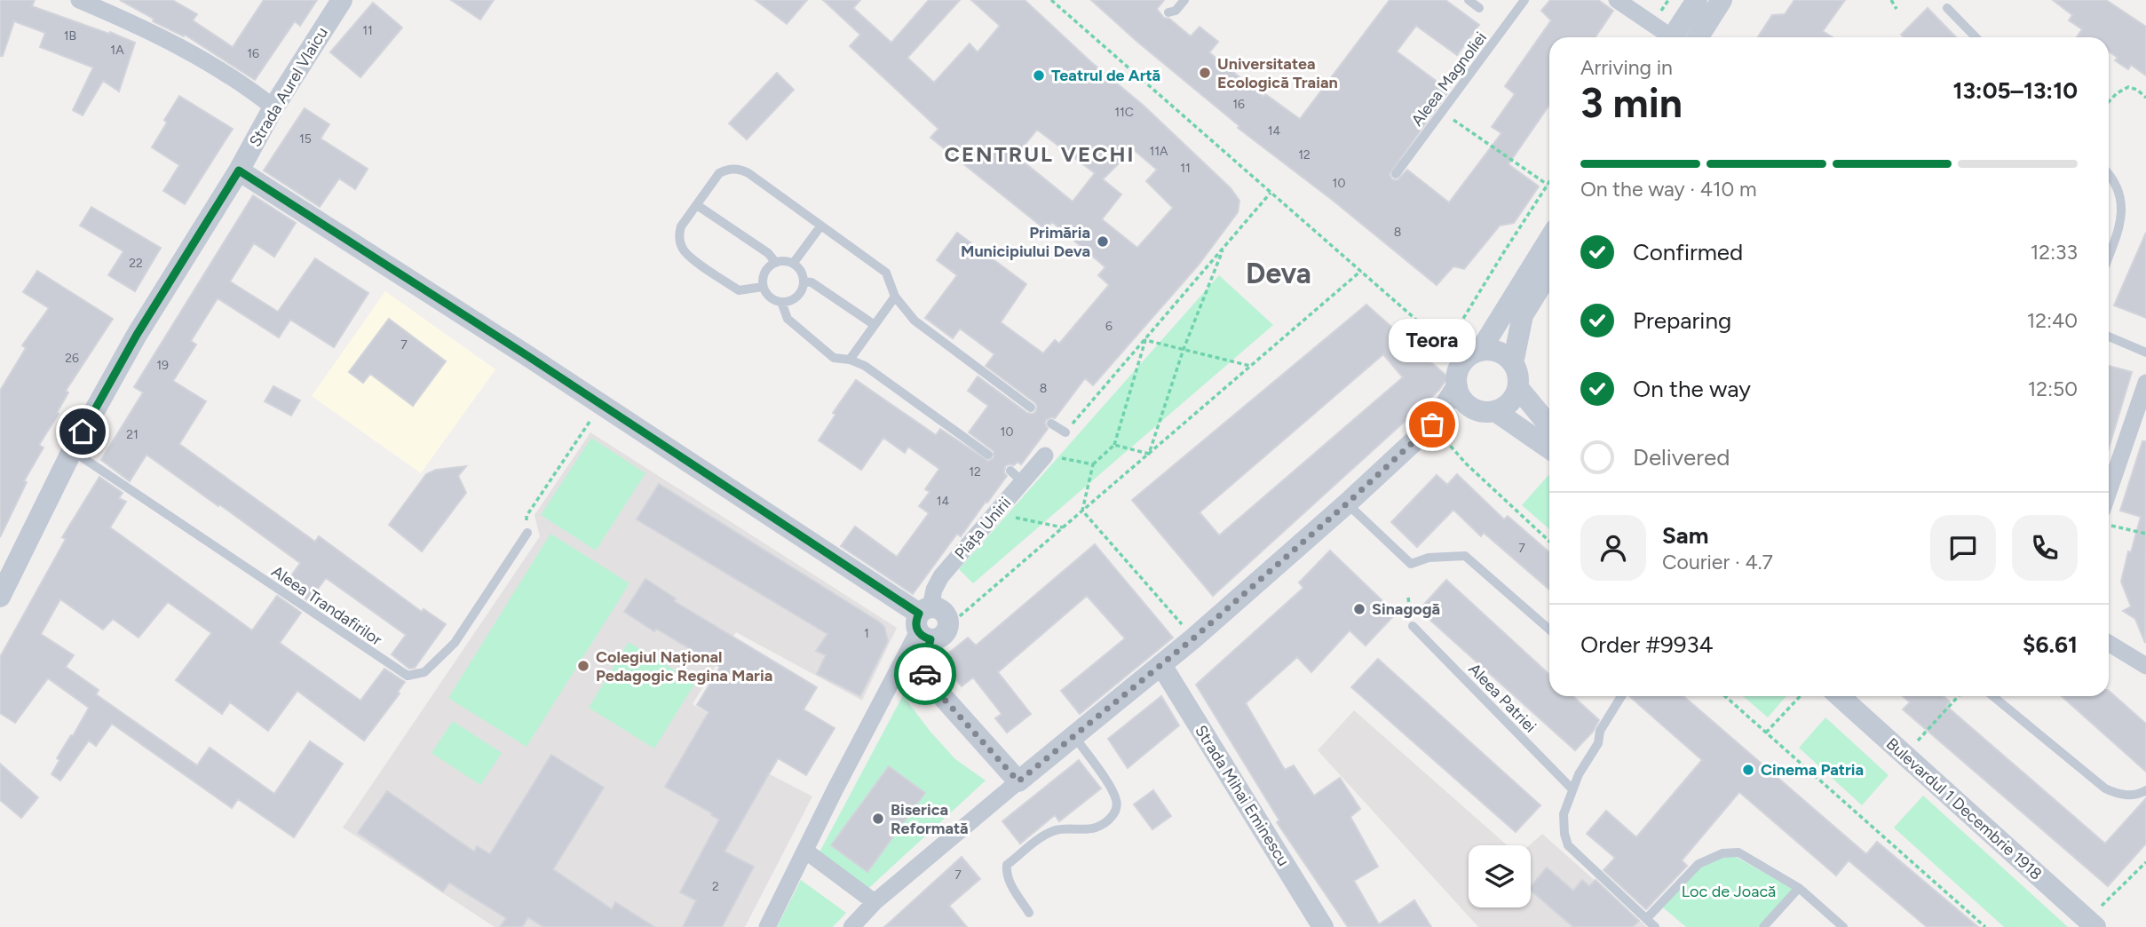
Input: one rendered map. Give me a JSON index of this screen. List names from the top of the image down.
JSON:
{
  "streets": {
    "street": [
      "Strada Aurel Vlaicu",
      "Piața Unirii",
      "Strada Mihai Eminescu",
      "Bulevardul 1 Decembrie 1918"
    ],
    "lane": ["Aleea Magnoliei", "Aleea Trandafirilor", "Aleea Patriei"]
  },
  "crossings": [
    ["Strada Aurel Vlaicu", "Aleea Trandafirilor"]
  ],
  "districts": ["CENTRUL VECHI", "Deva"],
  "parks": ["Loc de Joacă"],
  "places": [
    "Universitatea Ecologică Traian",
    "Teatrul de Artă",
    "Primăria Municipiului Deva",
    "Teora",
    "Sinagogă",
    "Colegiul Național Pedagogic Regina Maria",
    "Cinema Patria",
    "Biserica Reformată"
  ],
  "house_numbers": [
    "11",
    "1B",
    "1A",
    "16",
    "16",
    "11C",
    "14",
    "15",
    "11A",
    "12",
    "11",
    "10",
    "8",
    "22",
    "6",
    "7",
    "26",
    "19",
    "8",
    "10",
    "21",
    "12",
    "14",
    "7",
    "1",
    "7",
    "2"
  ],
  "page": {
    "heading": ["3 min", "Arriving in", "13:05–13:10"],
    "panel": [
      "Sam",
      "Courier · 4.7",
      "Order #9934",
      "$6.61"
    ],
    "bar": "On the way · 410 m",
    "list": [
      ["Confirmed", "12:33"],
      ["Preparing", "12:40"],
      ["On the way", "12:50"],
      "Delivered"
    ],
    "bubble": "Teora"
  }
}
